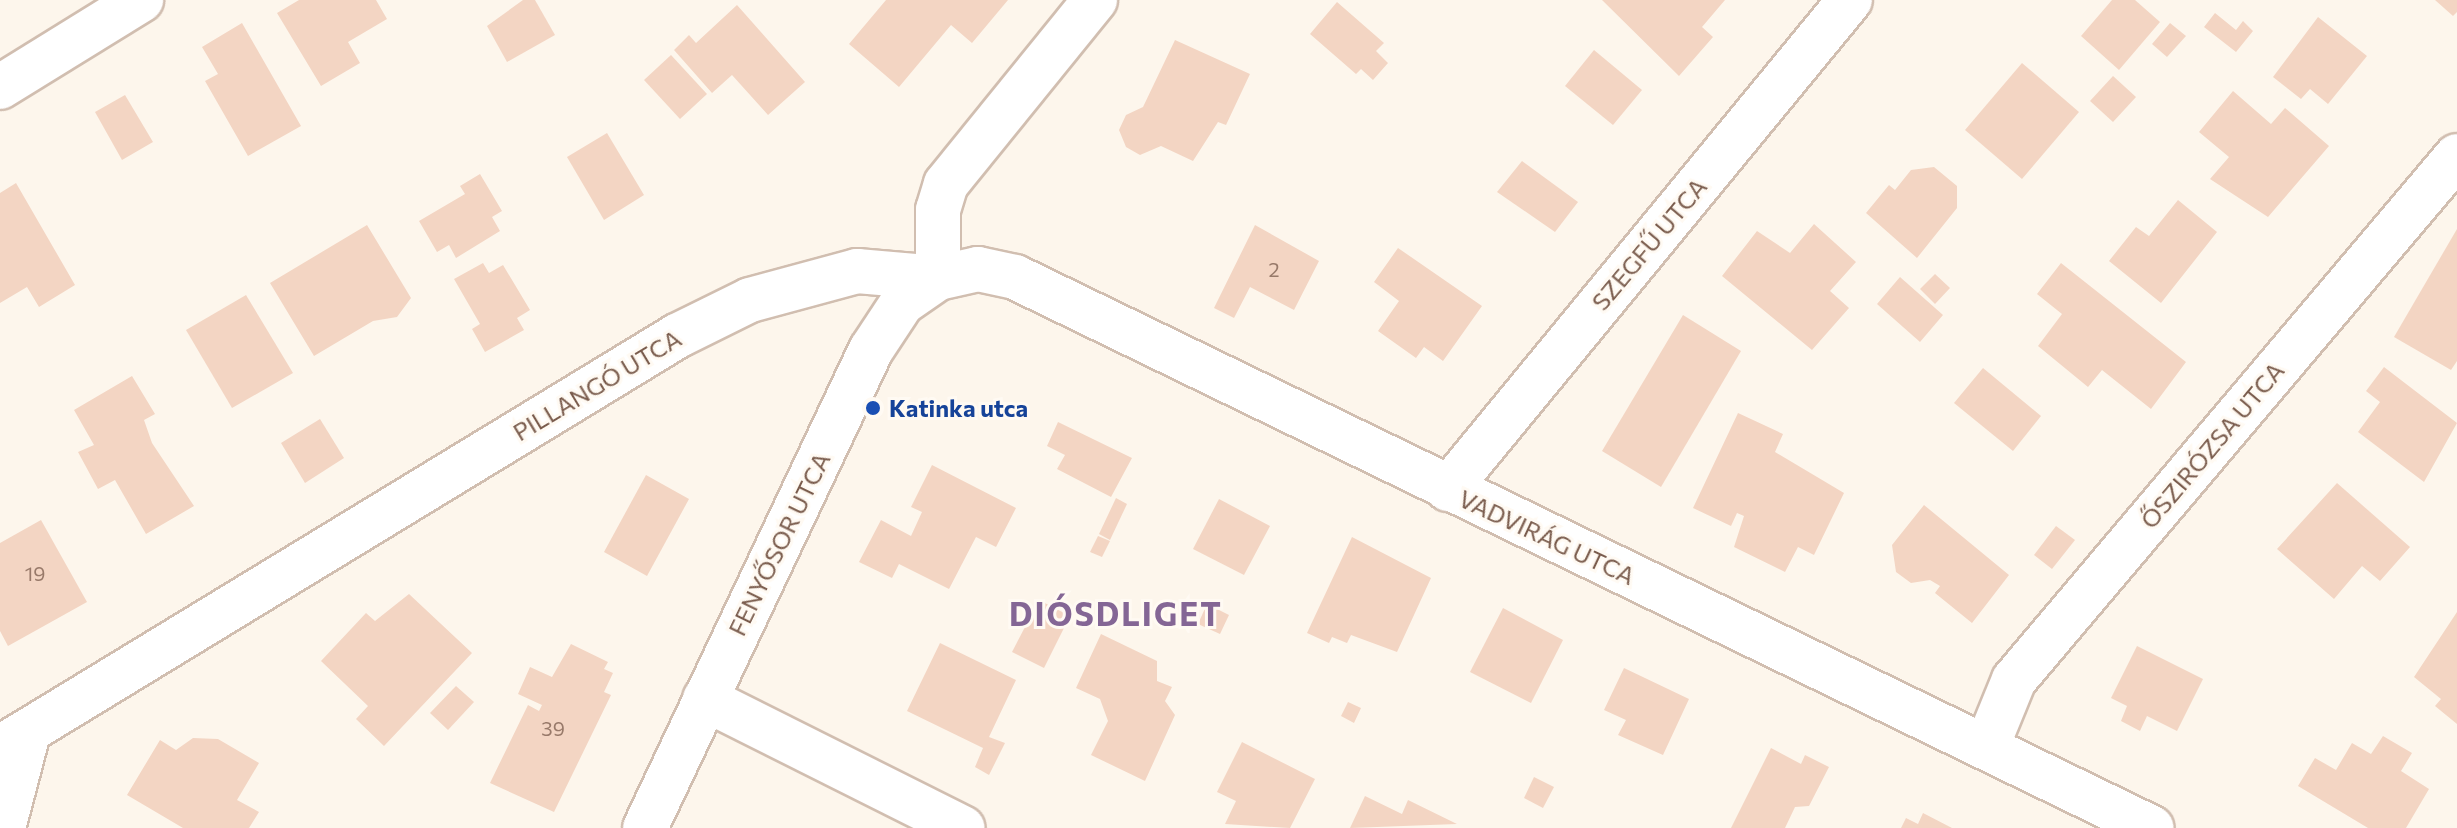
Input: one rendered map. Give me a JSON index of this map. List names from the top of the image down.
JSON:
{
  "streets": {
    "street": [
      "SZEGFŰ UTCA",
      "PILLANGÓ UTCA",
      "ŐSZIRÓZSA UTCA",
      "VADVIRÁG UTCA",
      "FENYŐSOR UTCA"
    ]
  },
  "crossings": [
    ["SZEGFŰ UTCA", "VADVIRÁG UTCA"],
    ["PILLANGÓ UTCA", "VADVIRÁG UTCA"],
    ["PILLANGÓ UTCA", "FENYŐSOR UTCA"],
    ["ŐSZIRÓZSA UTCA", "VADVIRÁG UTCA"],
    ["VADVIRÁG UTCA", "FENYŐSOR UTCA"]
  ],
  "districts": ["DIÓSDLIGET"],
  "places": ["Katinka utca"],
  "house_numbers": ["2", "19", "39"]
}
